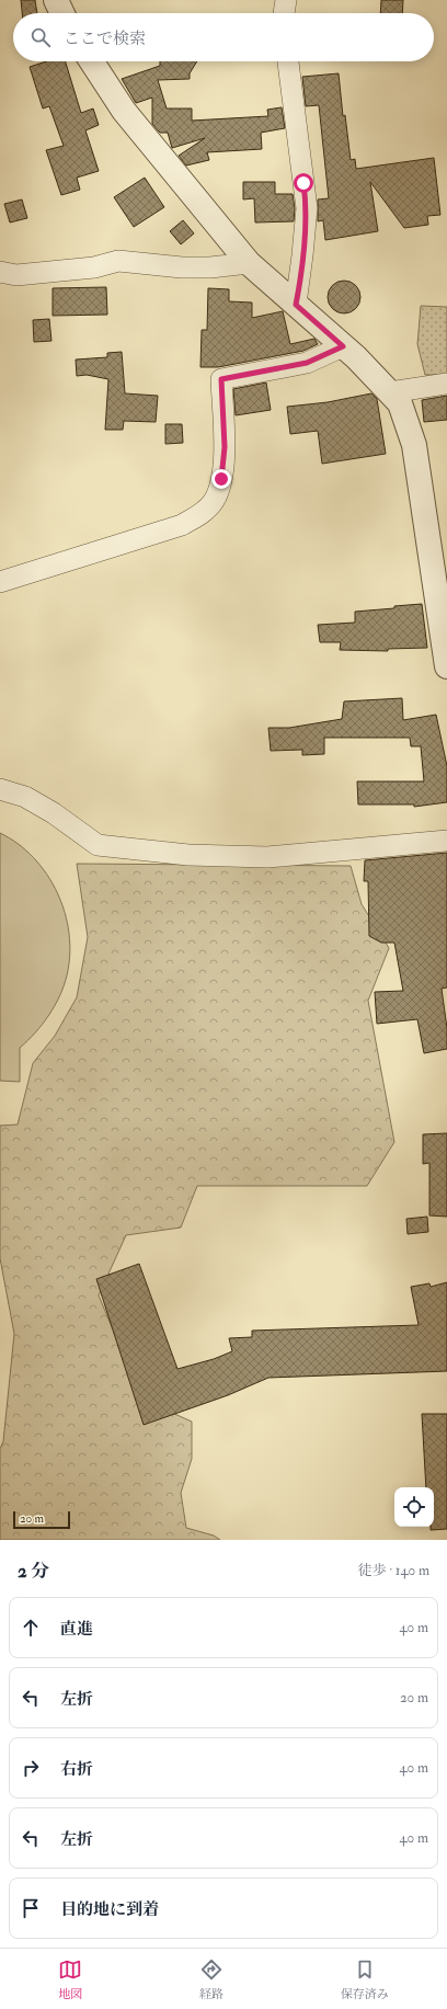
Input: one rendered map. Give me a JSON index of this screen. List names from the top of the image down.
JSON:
{
  "scale_bar": "20 m",
  "page": {
    "search": "ここで検索",
    "scale": "20 m",
    "heading": ["2 分", "徒歩 · 140 m"],
    "list": [
      ["直進", "40 m"],
      ["左折", "20 m"],
      ["右折", "40 m"],
      ["左折", "40 m"],
      "目的地に到着"
    ],
    "nav": ["地図", "経路", "保存済み"]
  }
}
